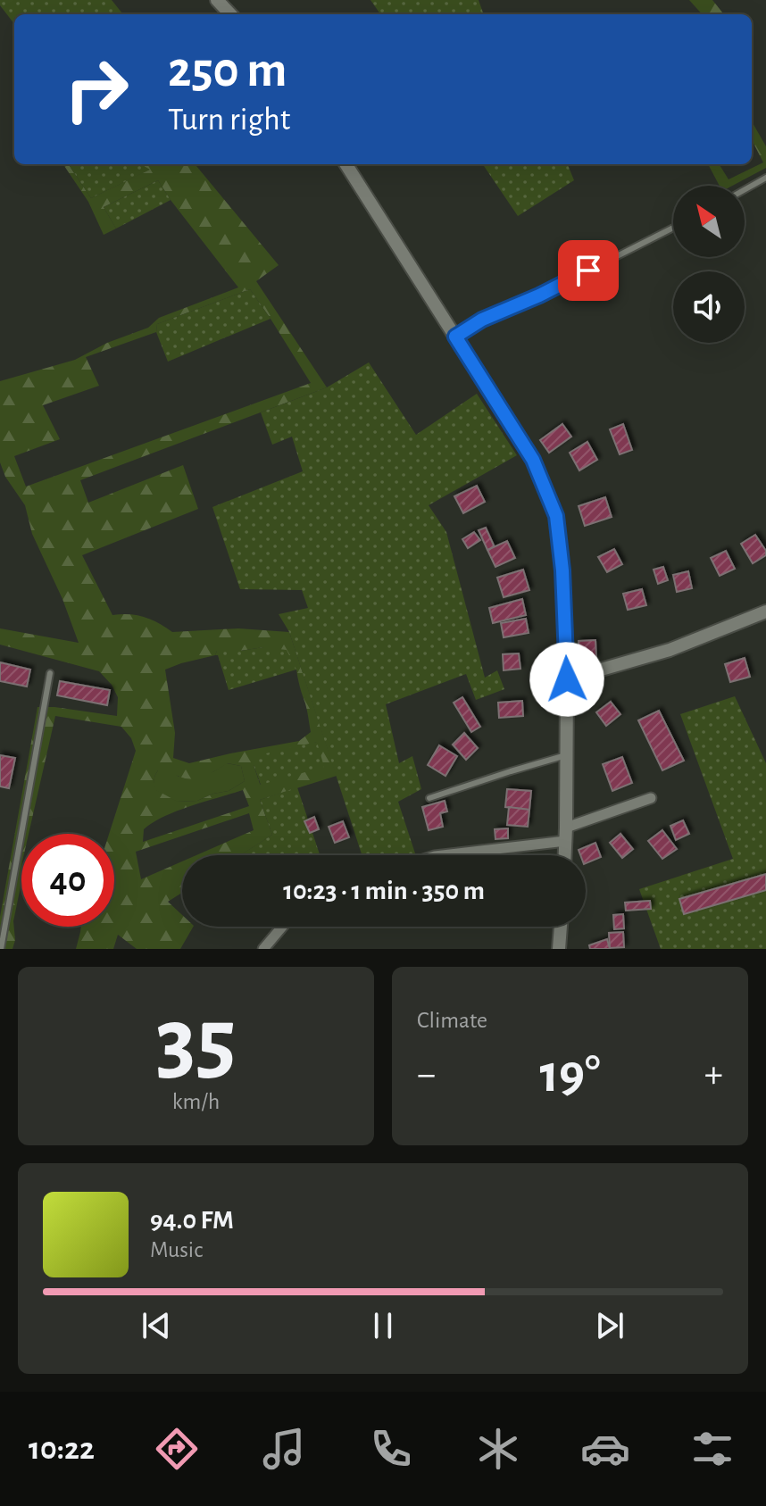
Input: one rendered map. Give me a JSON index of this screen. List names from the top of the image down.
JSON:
{
  "north": "top left",
  "page": {
    "turn": ["250 m", "Turn right"],
    "limit": "40",
    "trip": "10:23 · 1 min · 350 m",
    "tile": [
      ["35", "km/h"],
      "Climate"
    ],
    "heat": ["−", "19°", "+"],
    "song": ["94.0 FM", "Music"],
    "tabs": "10:22"
  }
}
